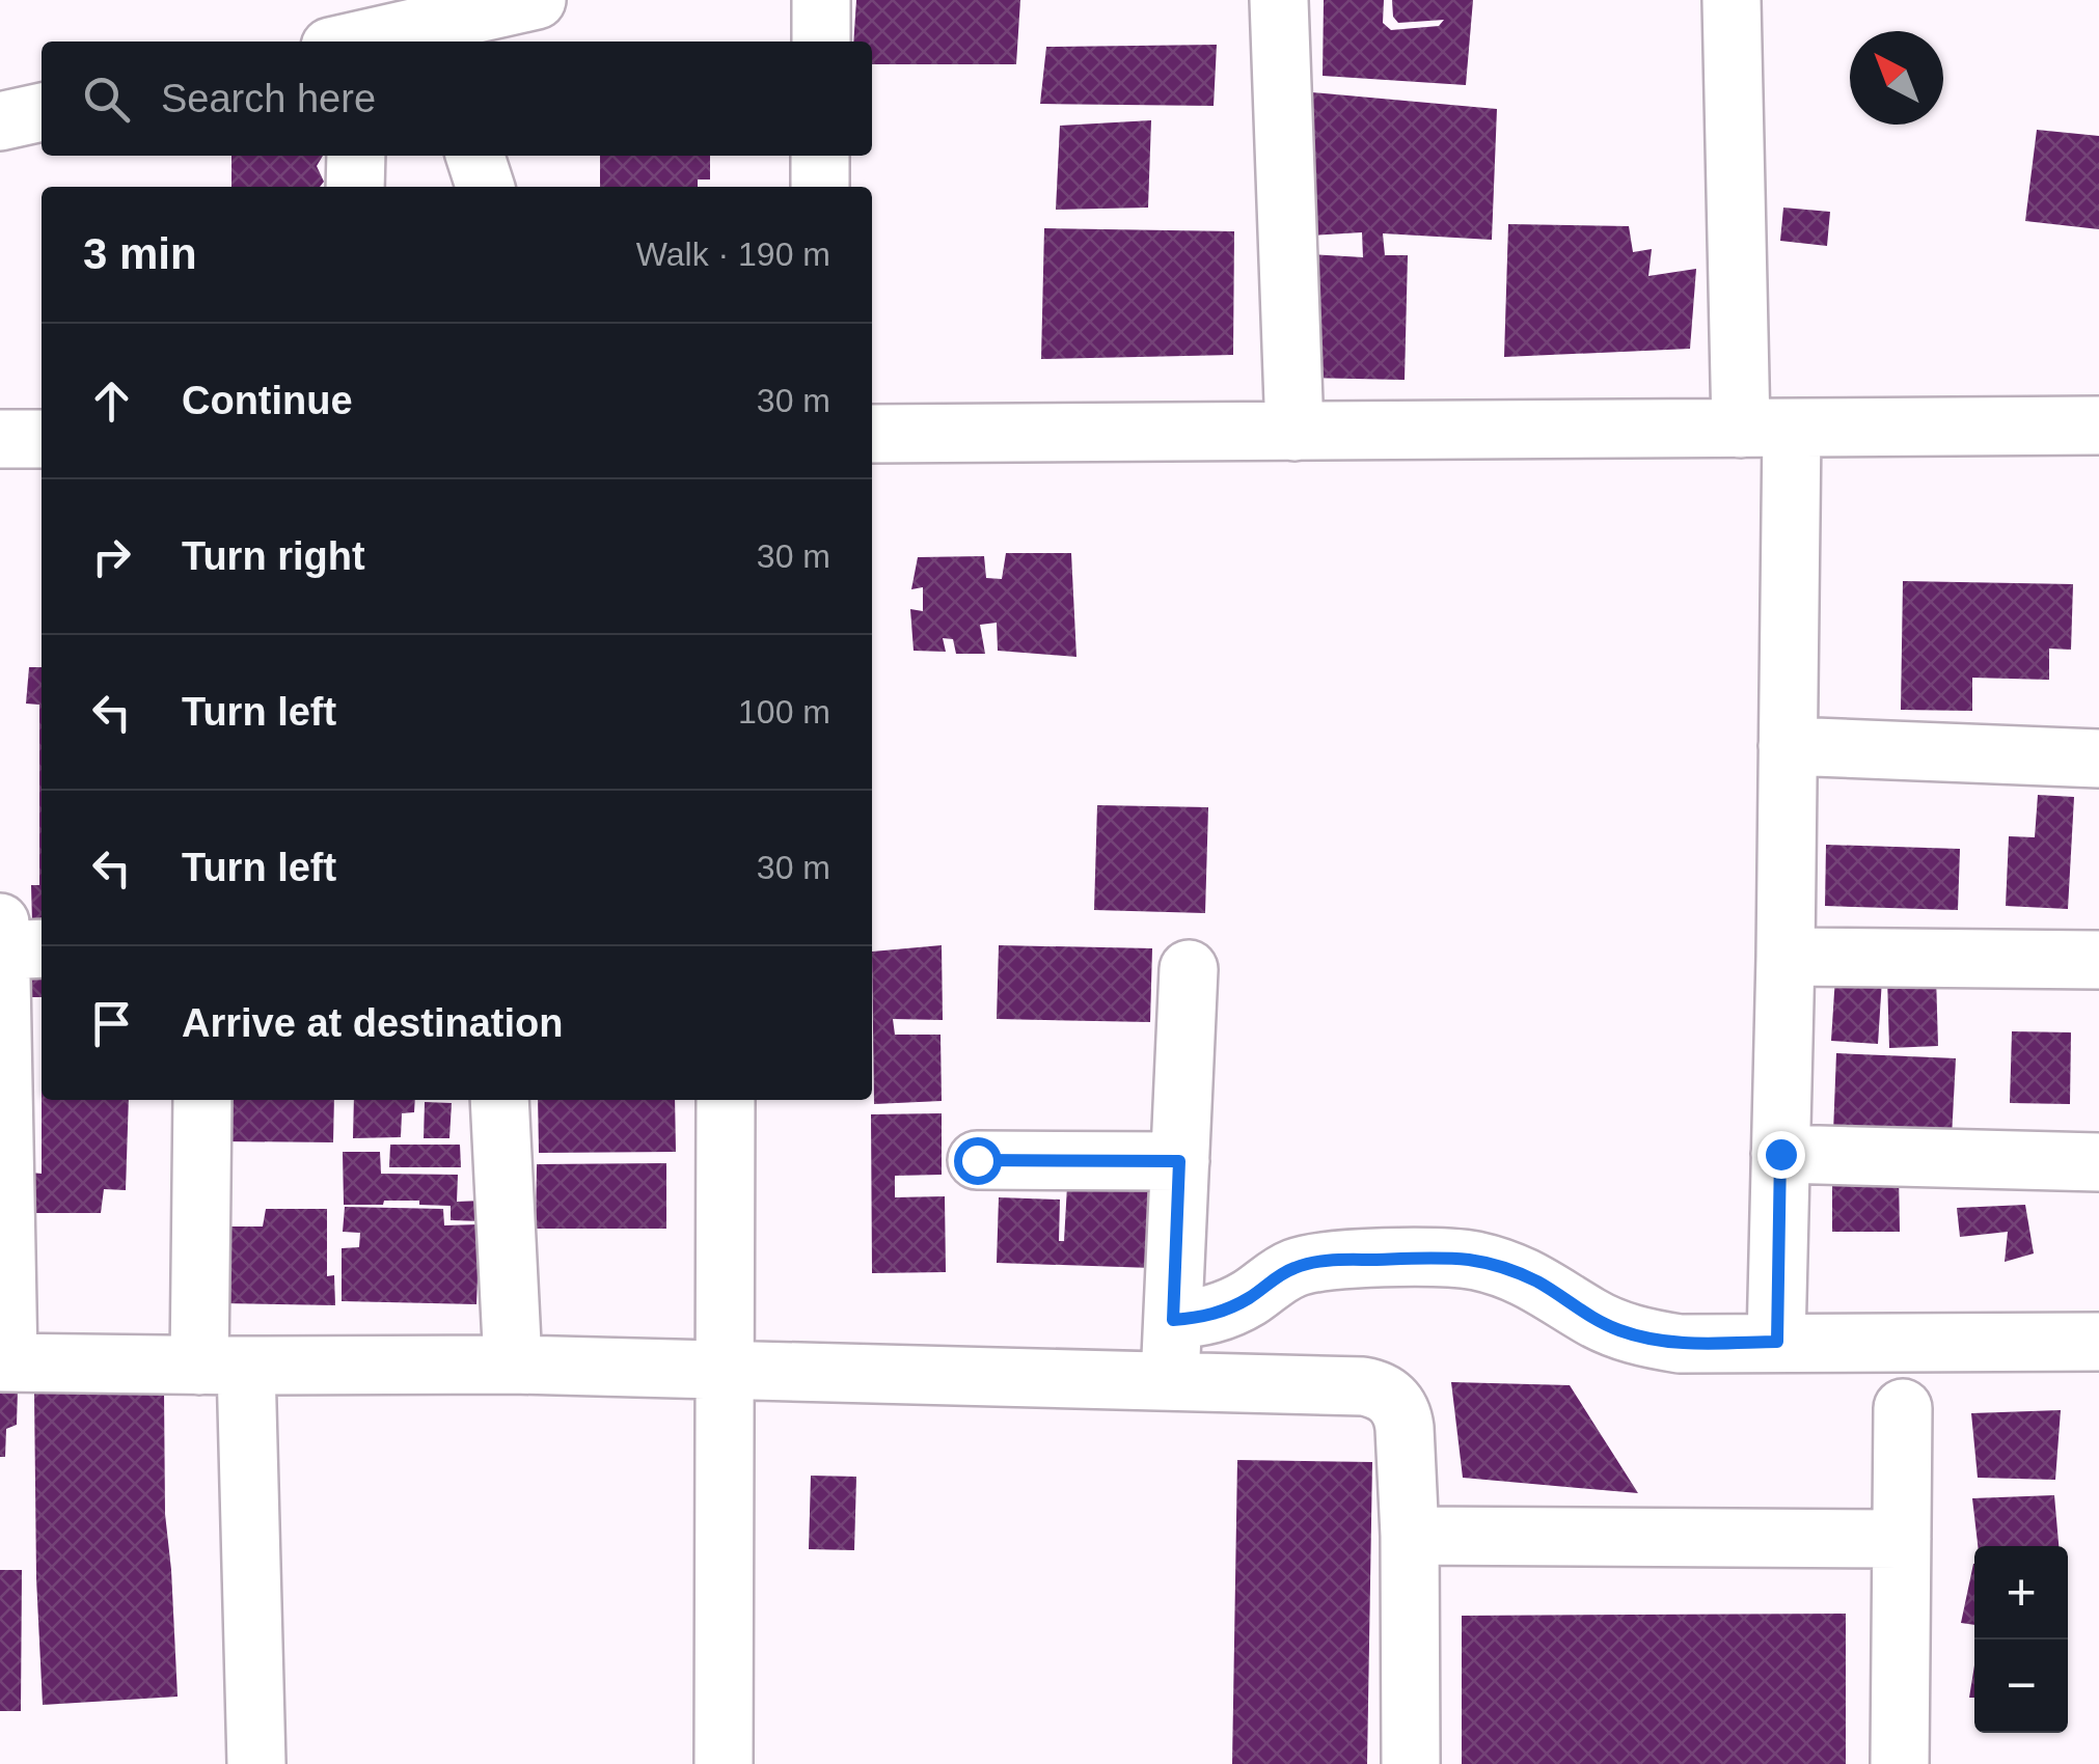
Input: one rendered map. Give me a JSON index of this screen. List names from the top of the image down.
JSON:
{
  "north": "top left",
  "page": {
    "search": "Search here",
    "heading": ["3 min", "Walk · 190 m"],
    "list": [
      ["Continue", "30 m"],
      ["Turn right", "30 m"],
      ["Turn left", "100 m"],
      ["Turn left", "30 m"],
      "Arrive at destination"
    ],
    "map_buttons": ["+", "−"]
  }
}
